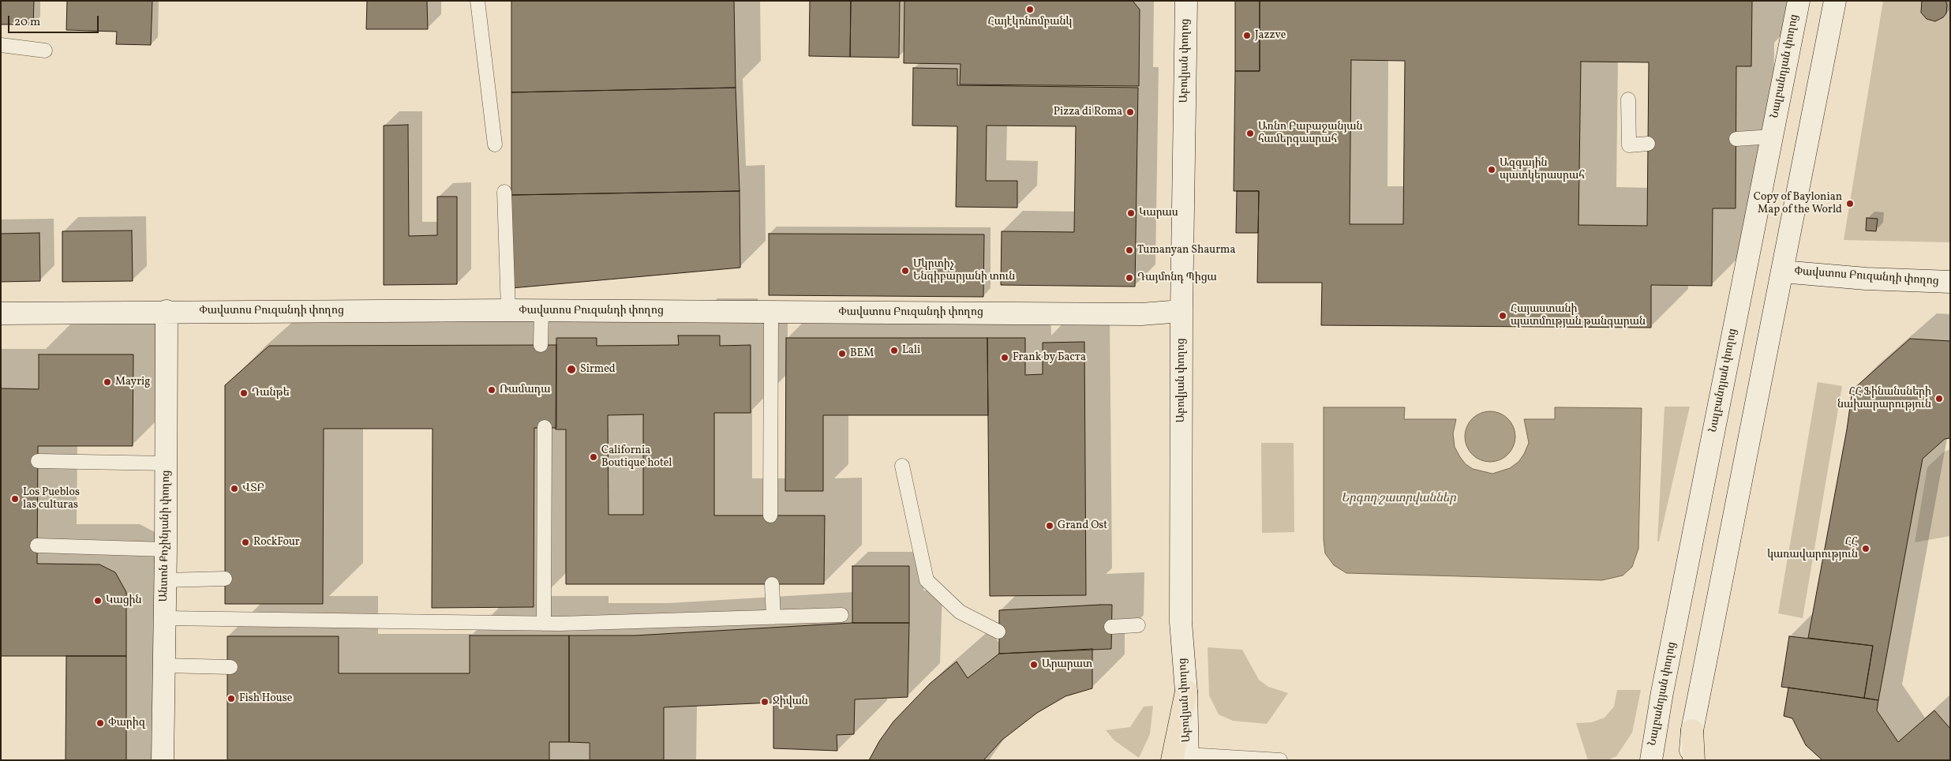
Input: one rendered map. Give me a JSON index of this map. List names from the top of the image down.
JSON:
{
  "streets": {
    "main road": [
      "Աբովյան փողոց",
      "Նալբանդյան փողոց",
      "Փավստոս Բուզանդի փողոց",
      "Անտոն Քոչինյանի փողոց"
    ]
  },
  "crossings": [
    ["Աբովյան փողոց", "Փավստոս Բուզանդի փողոց"],
    ["Փավստոս Բուզանդի փողոց", "Անտոն Քոչինյանի փողոց"]
  ],
  "water": ["Երգող շատրվաններ"],
  "places": [
    "Հայէկոնոմբանկ",
    "Jazzve",
    "Pizza di Roma",
    "Առնո Բաբաջանյան համերգասրահ",
    "Ազգային պատկերասրահ",
    "Copy of Baylonian Map of the World",
    "Կարաս",
    "Tumanyan Shaurma",
    "Մկրտիչ Ենգիբարյանի տուն",
    "Դայմոնդ Պիցա",
    "Հայաստանի պատմության թանգարան",
    "Lali",
    "BEM",
    "Frank by Баста",
    "Sirmed",
    "Mayrig",
    "Ռամադա",
    "Դանթե",
    "ՀՀ Ֆինանսների նախարարություն",
    "California Boutique hotel",
    "ՎՏԲ",
    "Los Pueblos las culturas",
    "Grand Ost",
    "RockFour",
    "ՀՀ կառավարություն",
    "Կացին",
    "Արարատ",
    "Fish House",
    "Ջիվան",
    "Փարիզ"
  ],
  "scale_bar": "20 m"
}
